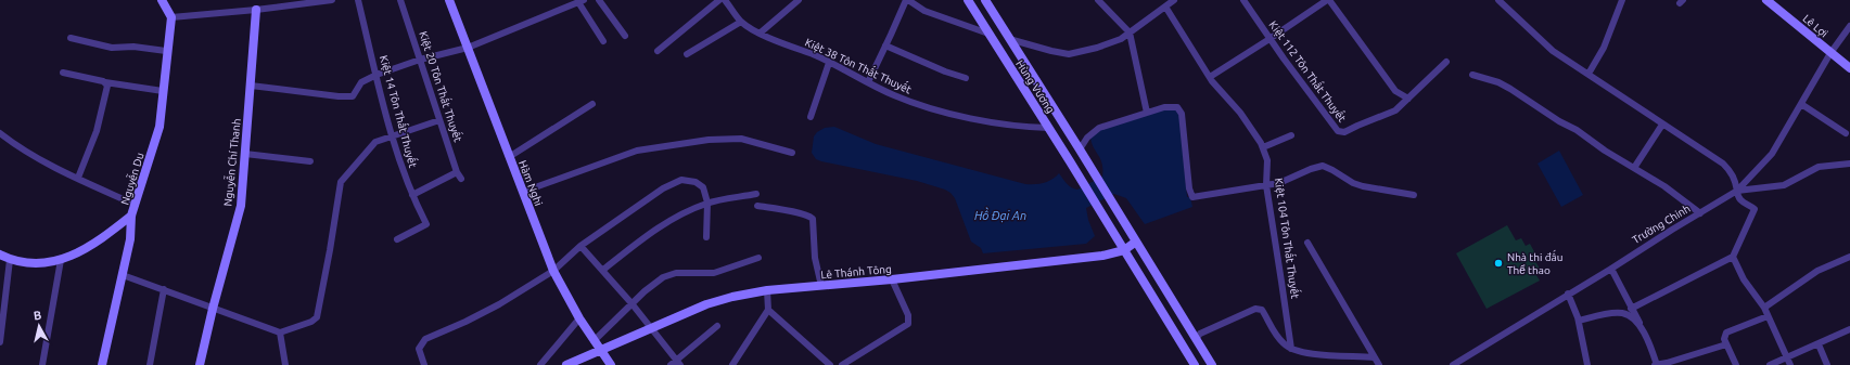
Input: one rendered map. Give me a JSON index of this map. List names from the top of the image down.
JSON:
{
  "streets": {
    "street": [
      "Lê Lợi",
      "Kiệt 38 Tôn Thất Thuyết",
      "Kiệt 112 Tôn Thất Thuyết",
      "Kiệt 20 Tôn Thất Thuyết",
      "Hùng Vương",
      "Kiệt 14 Tôn Thất Thuyết",
      "Nguyễn Chí Thanh",
      "Nguyễn Du",
      "Hàm Nghi",
      "Trường Chinh",
      "Kiệt 104 Tôn Thất Thuyết",
      "Lê Thánh Tông"
    ]
  },
  "crossings": [
    ["Lê Lợi", "Trường Chinh"],
    ["Kiệt 38 Tôn Thất Thuyết", "Hùng Vương"],
    ["Hùng Vương", "Lê Thánh Tông"],
    ["Hàm Nghi", "Lê Thánh Tông"]
  ],
  "water": ["Hồ Đại An"],
  "places": ["Nhà thi đấu Thể thao"],
  "north": "top"
}
